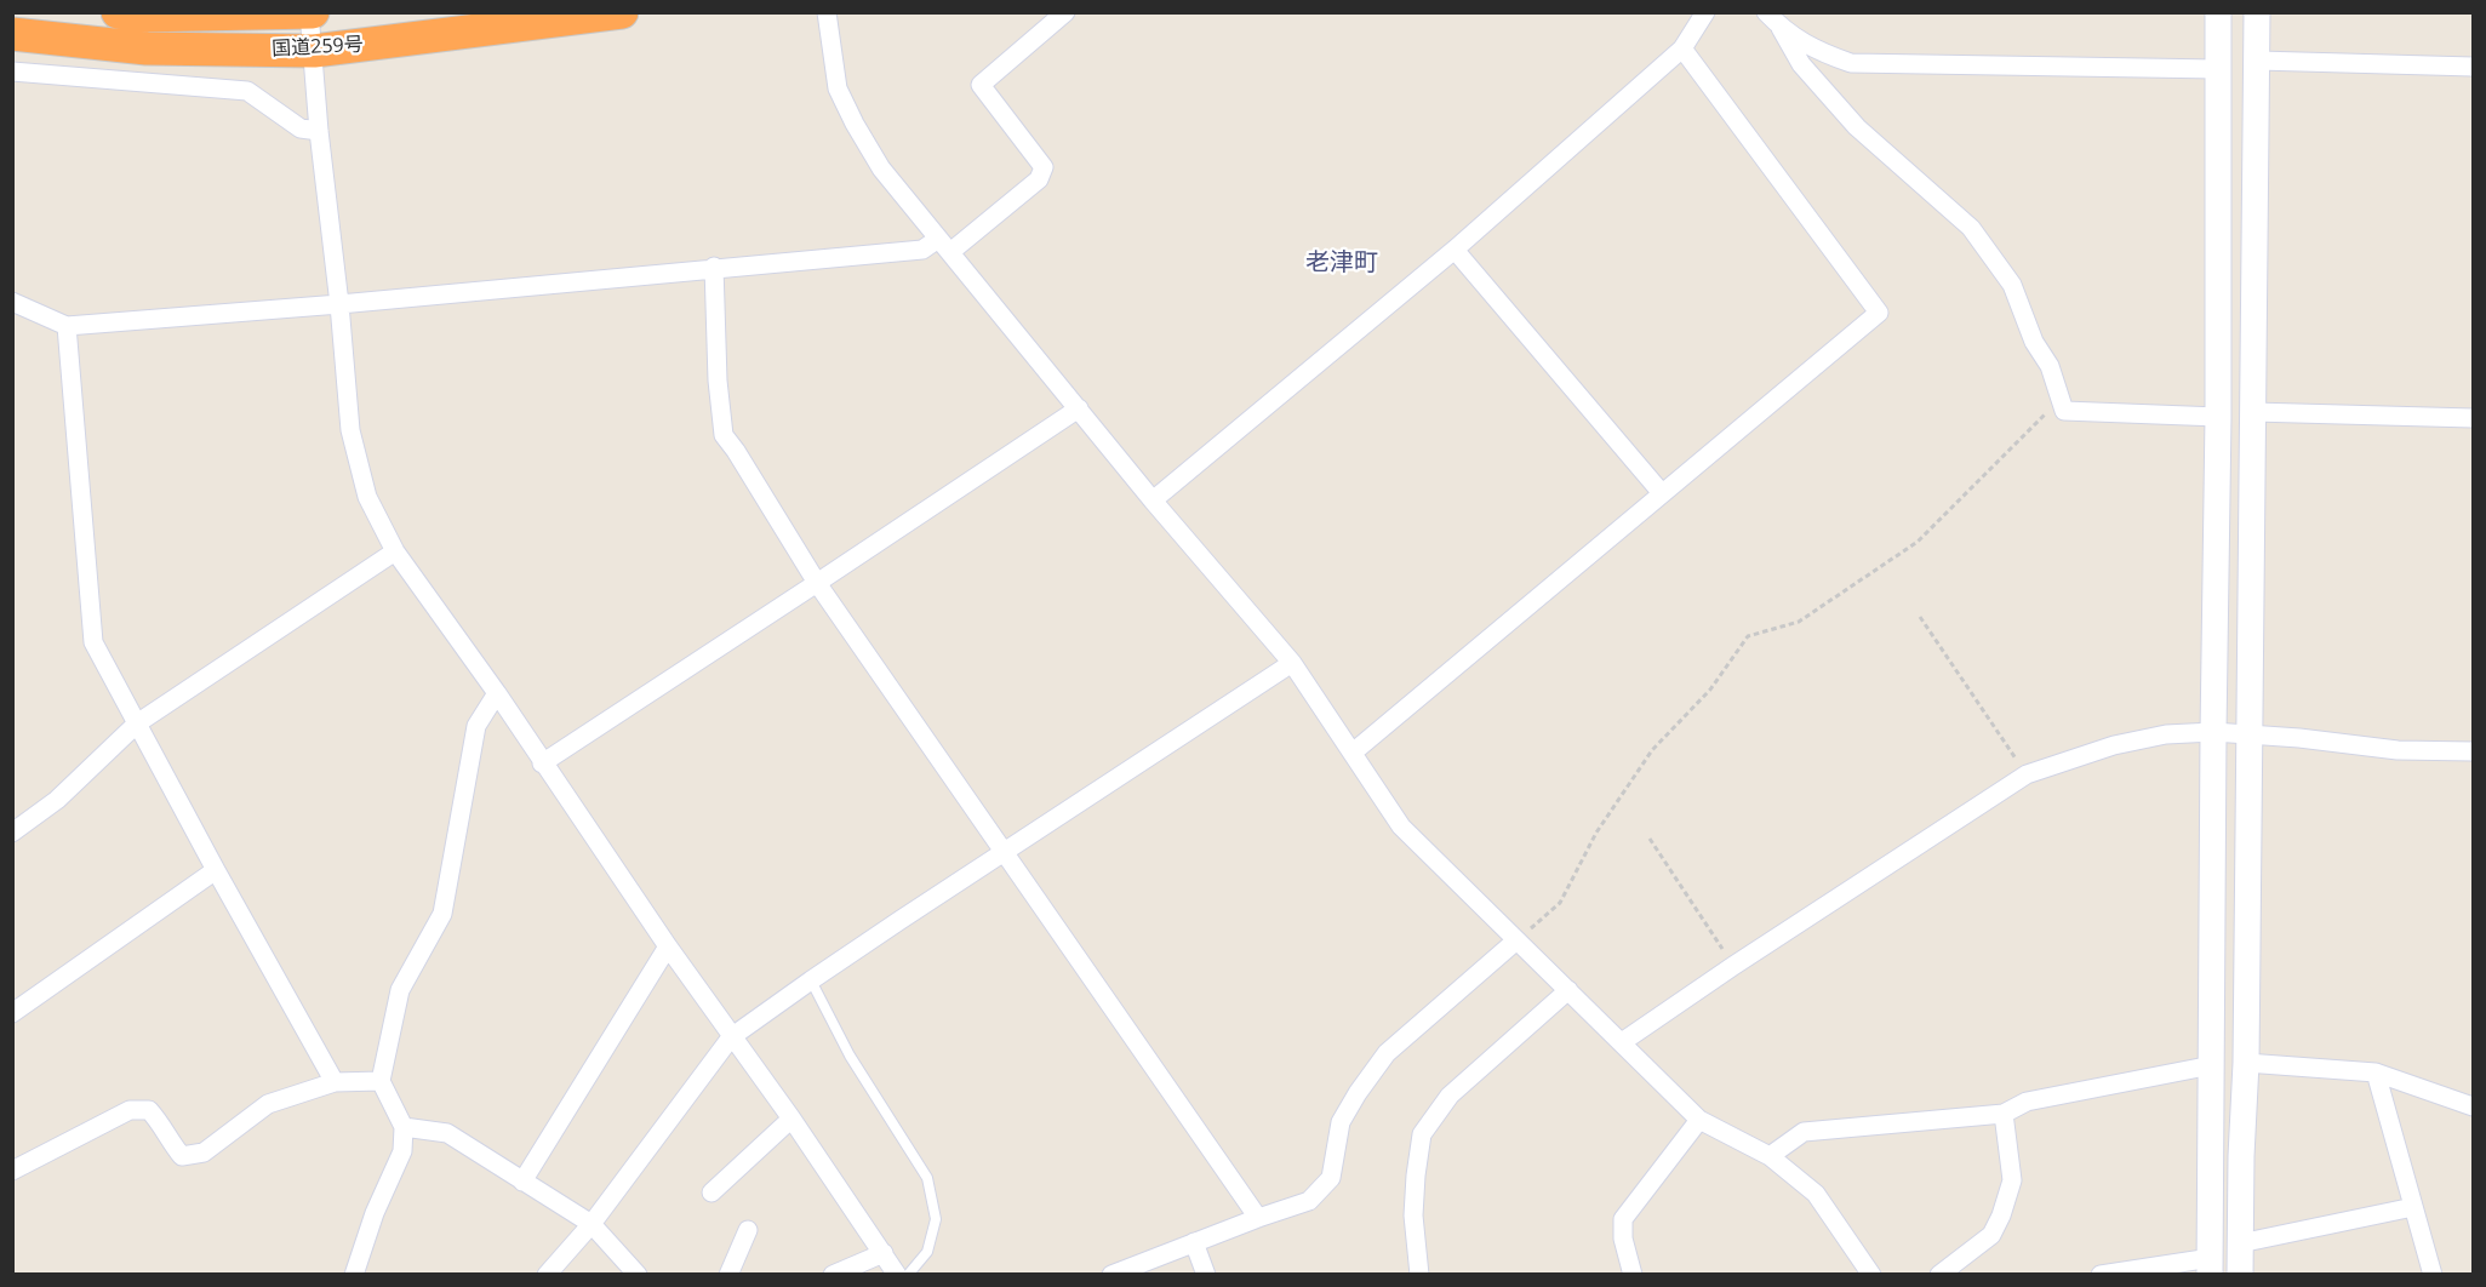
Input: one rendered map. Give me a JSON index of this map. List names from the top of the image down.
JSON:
{
  "streets": {
    "highway": ["国道259号"]
  },
  "districts": ["老津町"]
}
